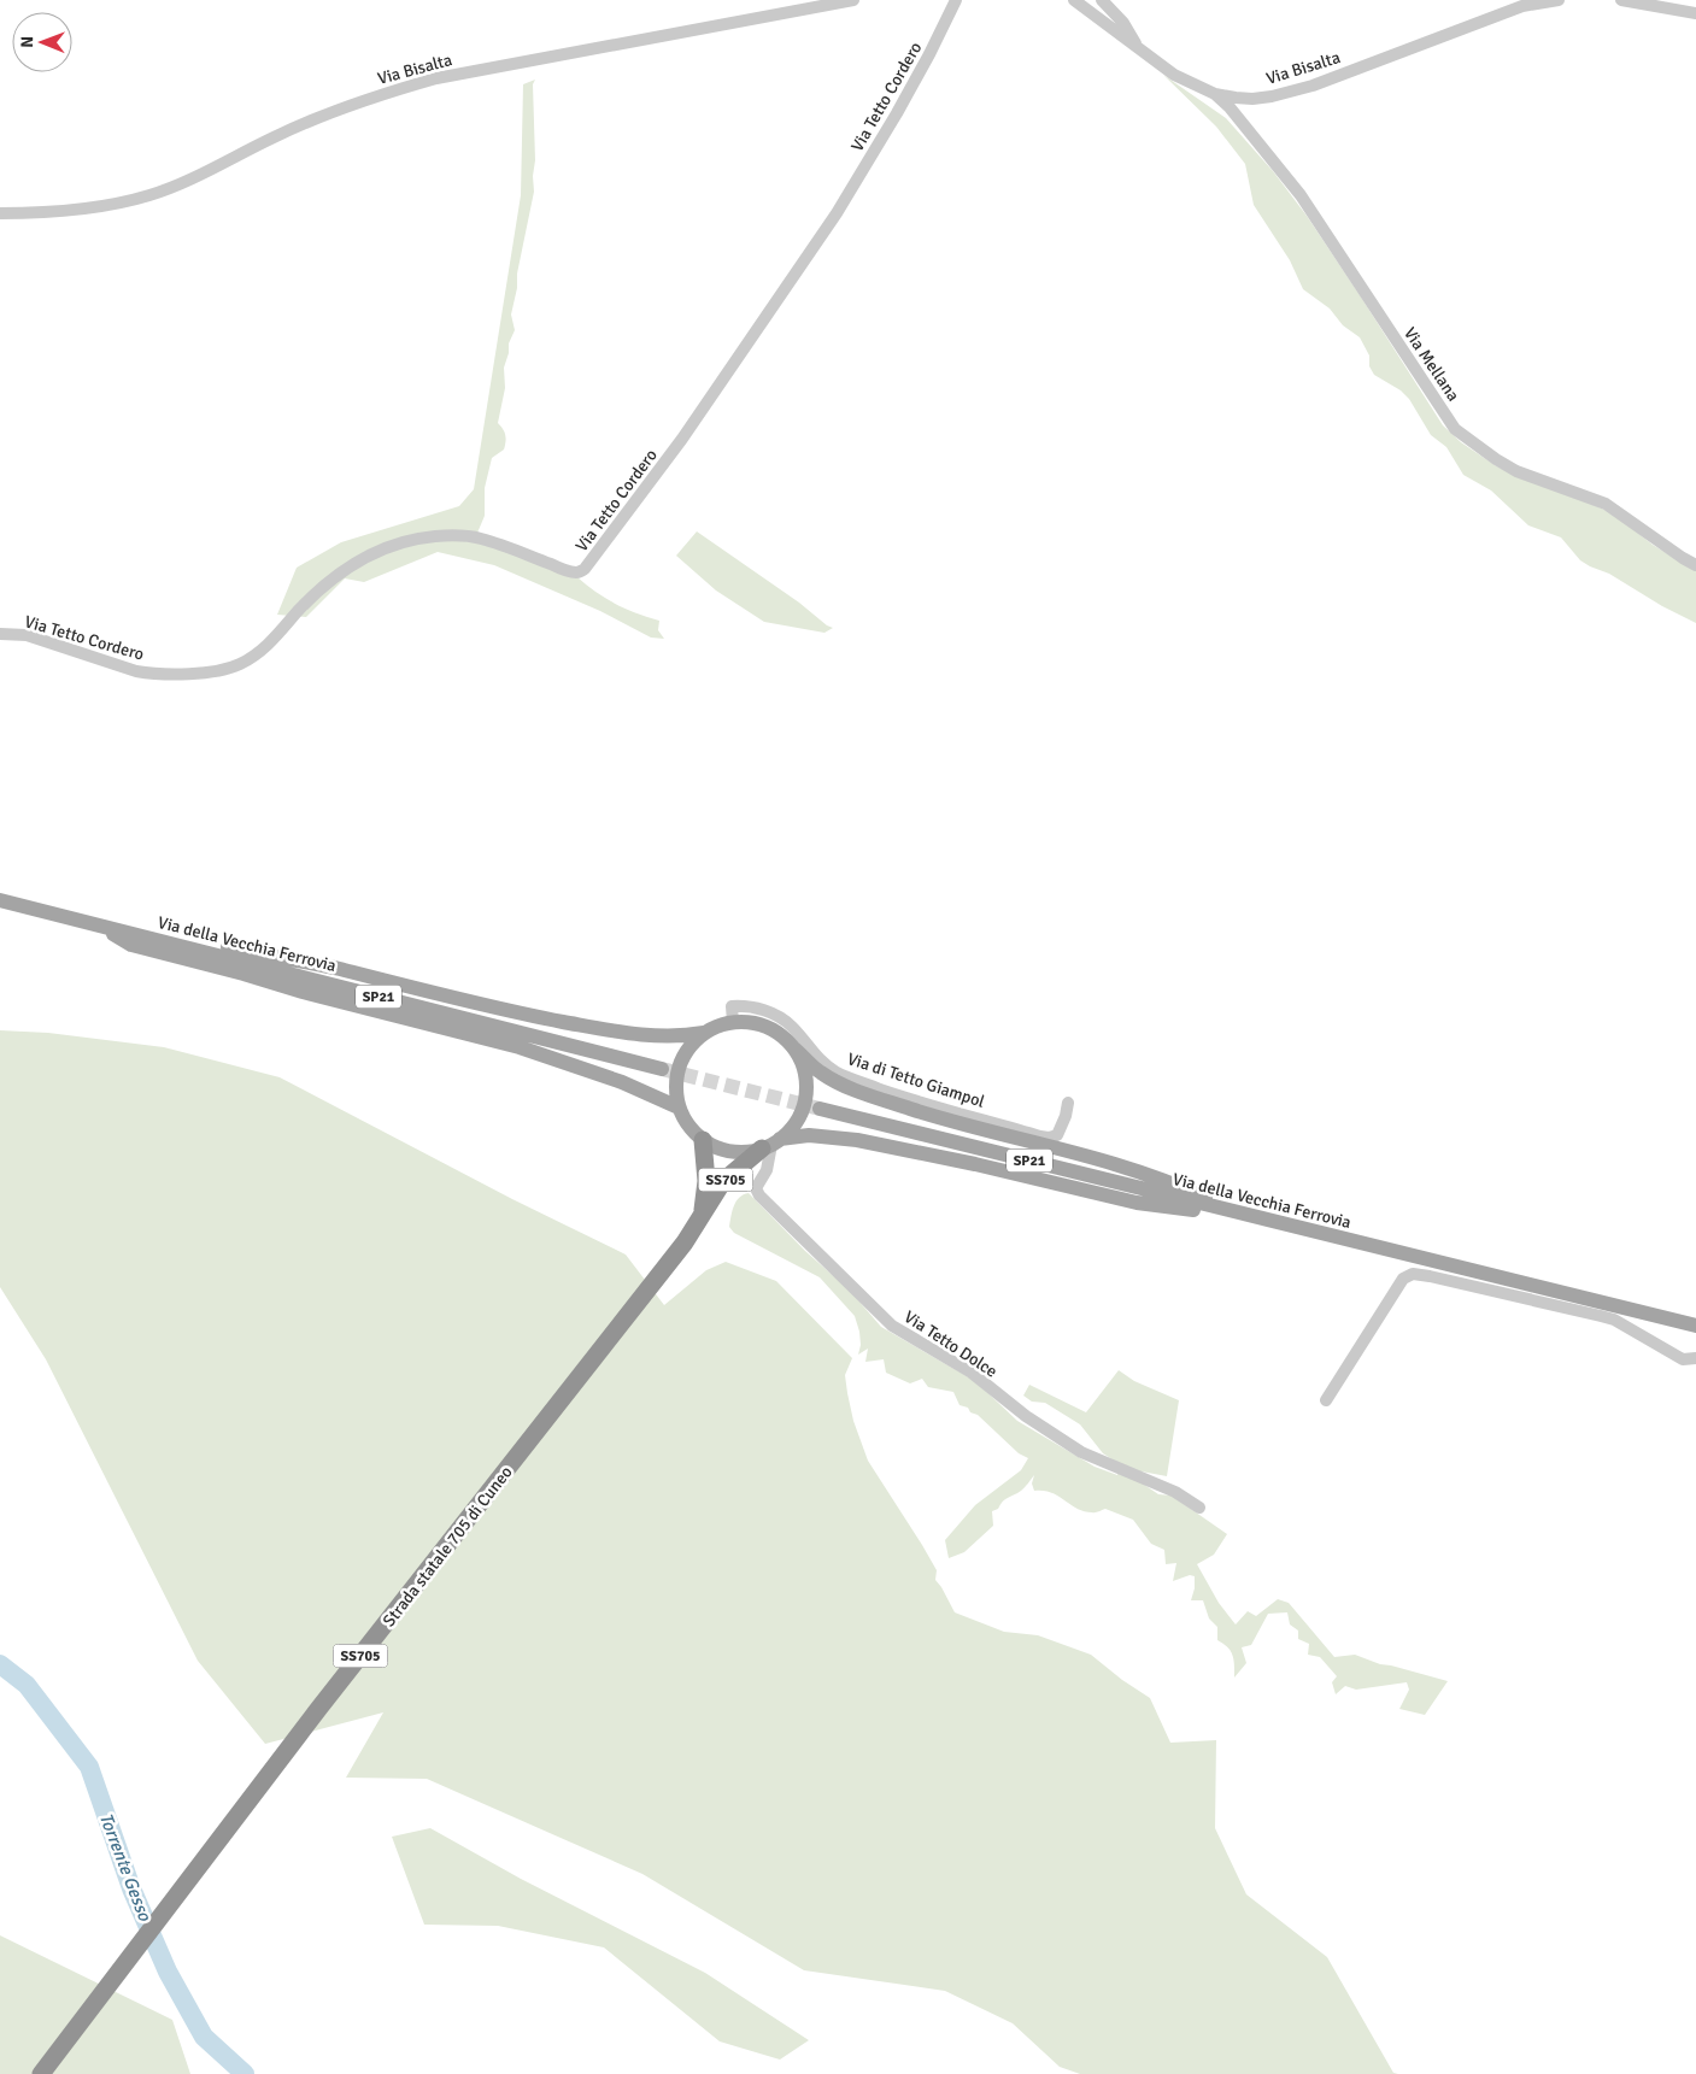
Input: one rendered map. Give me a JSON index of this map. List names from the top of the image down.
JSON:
{
  "streets": {
    "highway": ["SS705", "Strada statale 705 di Cuneo"],
    "main road": ["Via della Vecchia Ferrovia", "SP21"],
    "street": [
      "Via Bisalta",
      "Via Tetto Cordero",
      "Via Mellana",
      "Via di Tetto Giampol",
      "Via Tetto Dolce"
    ]
  },
  "crossings": [
    ["Via Bisalta", "Via Mellana"],
    ["Via di Tetto Giampol", "SS705"],
    ["Via di Tetto Giampol", "Via Tetto Dolce"],
    ["SS705", "Via Tetto Dolce"],
    ["SS705", "Strada statale 705 di Cuneo"]
  ],
  "water": ["Torrente Gesso"],
  "north": "left"
}
